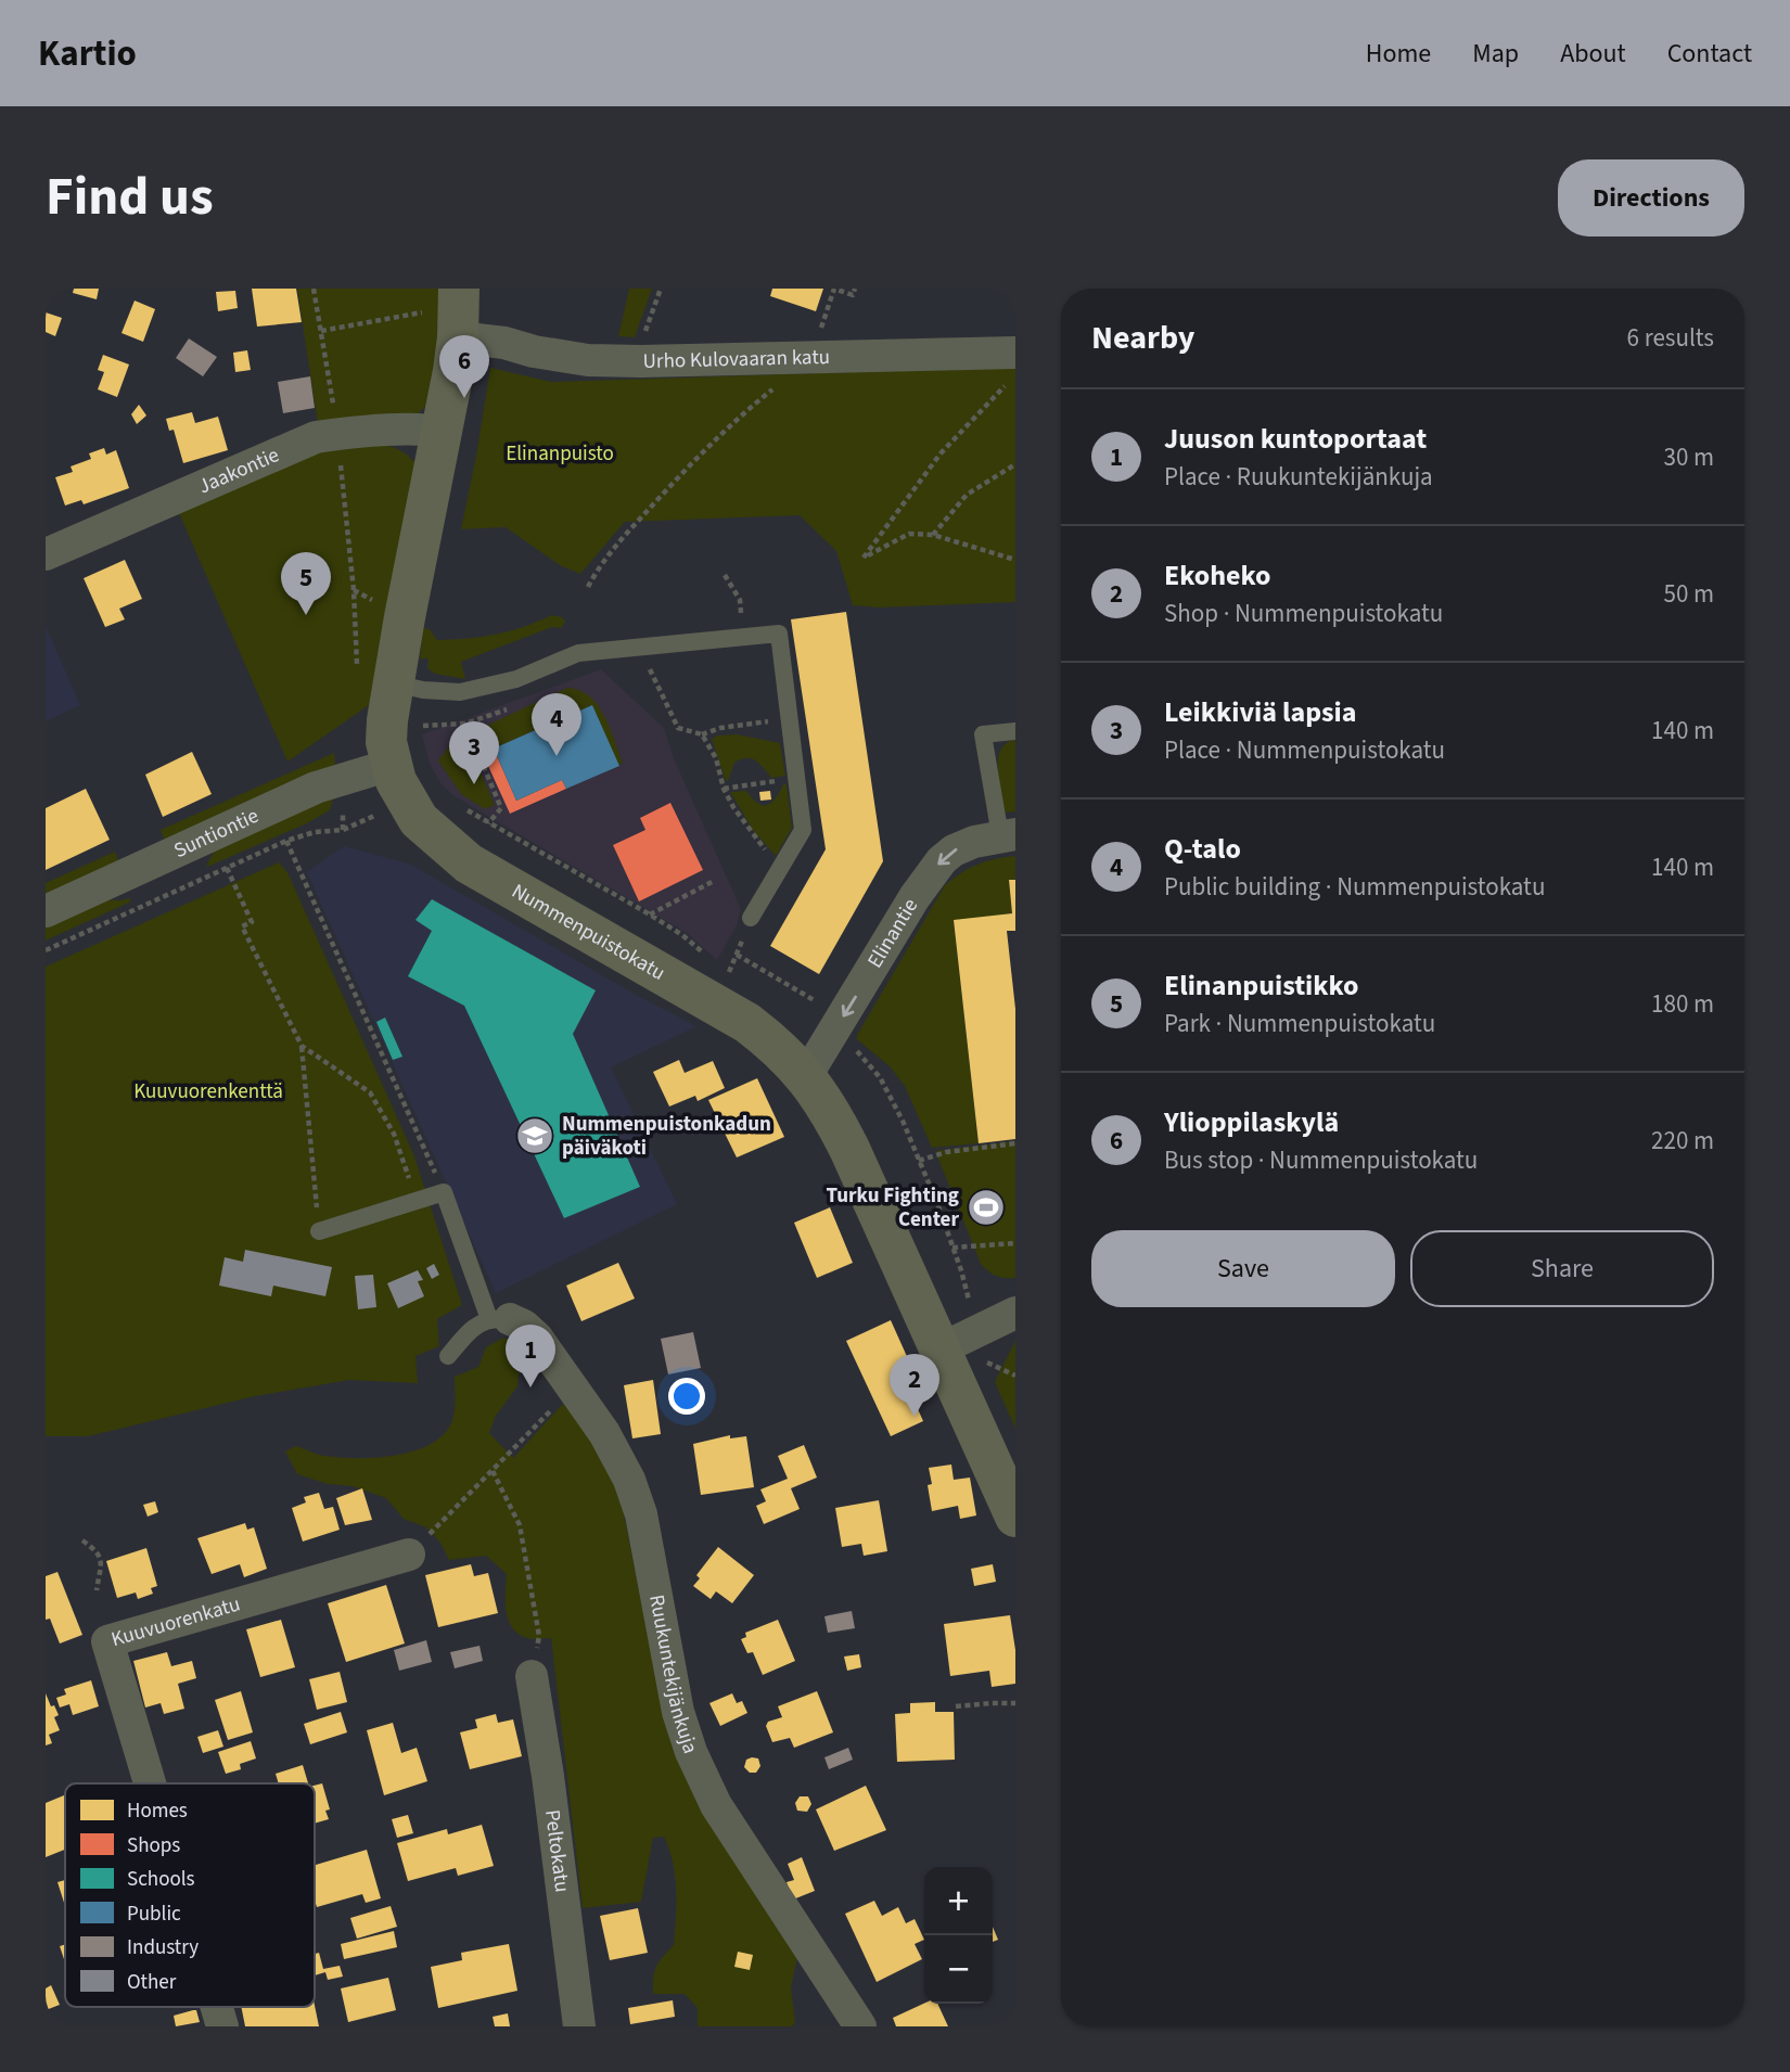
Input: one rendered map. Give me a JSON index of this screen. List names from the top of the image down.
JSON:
{
  "streets": {
    "street": [
      "Urho Kulovaaran katu",
      "Jaakontie",
      "Suntiontie",
      "Nummenpuistokatu",
      "Elinantie",
      "Kuuvuorenkatu",
      "Ruukuntekijänkuja",
      "Peltokatu"
    ]
  },
  "crossings": [
    ["Urho Kulovaaran katu", "Nummenpuistokatu"],
    ["Jaakontie", "Nummenpuistokatu"],
    ["Suntiontie", "Nummenpuistokatu"],
    ["Nummenpuistokatu", "Elinantie"]
  ],
  "one_way": ["Elinantie"],
  "parks": ["Elinanpuisto", "Kuuvuorenkenttä"],
  "places": {
    "school or university": ["Nummenpuistonkadun päiväkoti"],
    "sports": ["Turku Fighting Center"]
  },
  "legend": [
    "Homes",
    "Shops",
    "Schools",
    "Public",
    "Industry",
    "Other"
  ],
  "page": {
    "header": "Kartio",
    "nav": [
      "Home",
      "Map",
      "About",
      "Contact"
    ],
    "title": "Find us",
    "buttons": [
      "Directions",
      ["Save", "Share"]
    ],
    "heading": ["Nearby", "6 results"],
    "pins": [
      "6",
      "5",
      "4",
      "3",
      "1",
      "2"
    ],
    "list": [
      {
        "mark": "1",
        "name": "Juuson kuntoportaat",
        "note": "Place · Ruukuntekijänkuja",
        "value": "30 m"
      },
      {
        "mark": "2",
        "name": "Ekoheko",
        "note": "Shop · Nummenpuistokatu",
        "value": "50 m"
      },
      {
        "mark": "3",
        "name": "Leikkiviä lapsia",
        "note": "Place · Nummenpuistokatu",
        "value": "140 m"
      },
      {
        "mark": "4",
        "name": "Q-talo",
        "note": "Public building · Nummenpuistokatu",
        "value": "140 m"
      },
      {
        "mark": "5",
        "name": "Elinanpuistikko",
        "note": "Park · Nummenpuistokatu",
        "value": "180 m"
      },
      {
        "mark": "6",
        "name": "Ylioppilaskylä",
        "note": "Bus stop · Nummenpuistokatu",
        "value": "220 m"
      }
    ],
    "map_buttons": ["+", "−"]
  }
}
